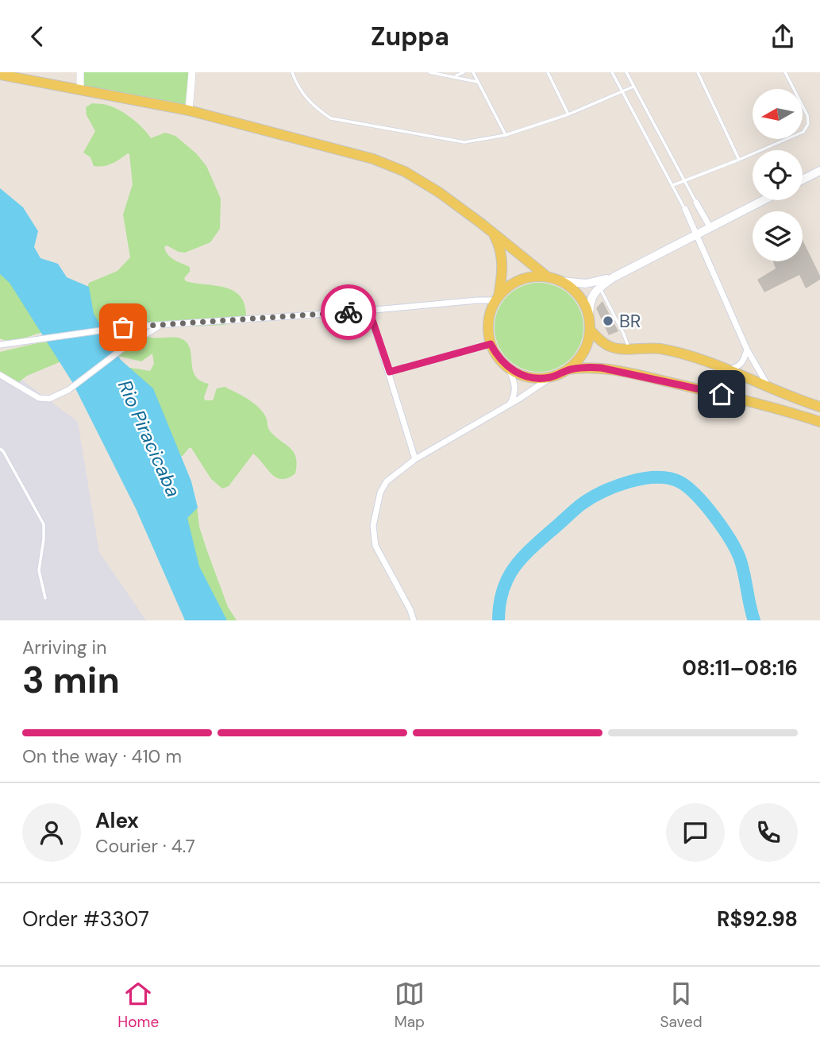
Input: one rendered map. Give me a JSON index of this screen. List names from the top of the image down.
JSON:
{
  "water": ["Rio Piracicaba"],
  "places": ["BR"],
  "north": "left",
  "page": {
    "header": "Zuppa",
    "heading": ["3 min", "Arriving in", "08:11–08:16"],
    "panel": [
      "Alex",
      "Courier · 4.7",
      "Order #3307",
      "R$92.98"
    ],
    "bar": "On the way · 410 m",
    "tabs": ["Home", "Map", "Saved"]
  }
}
